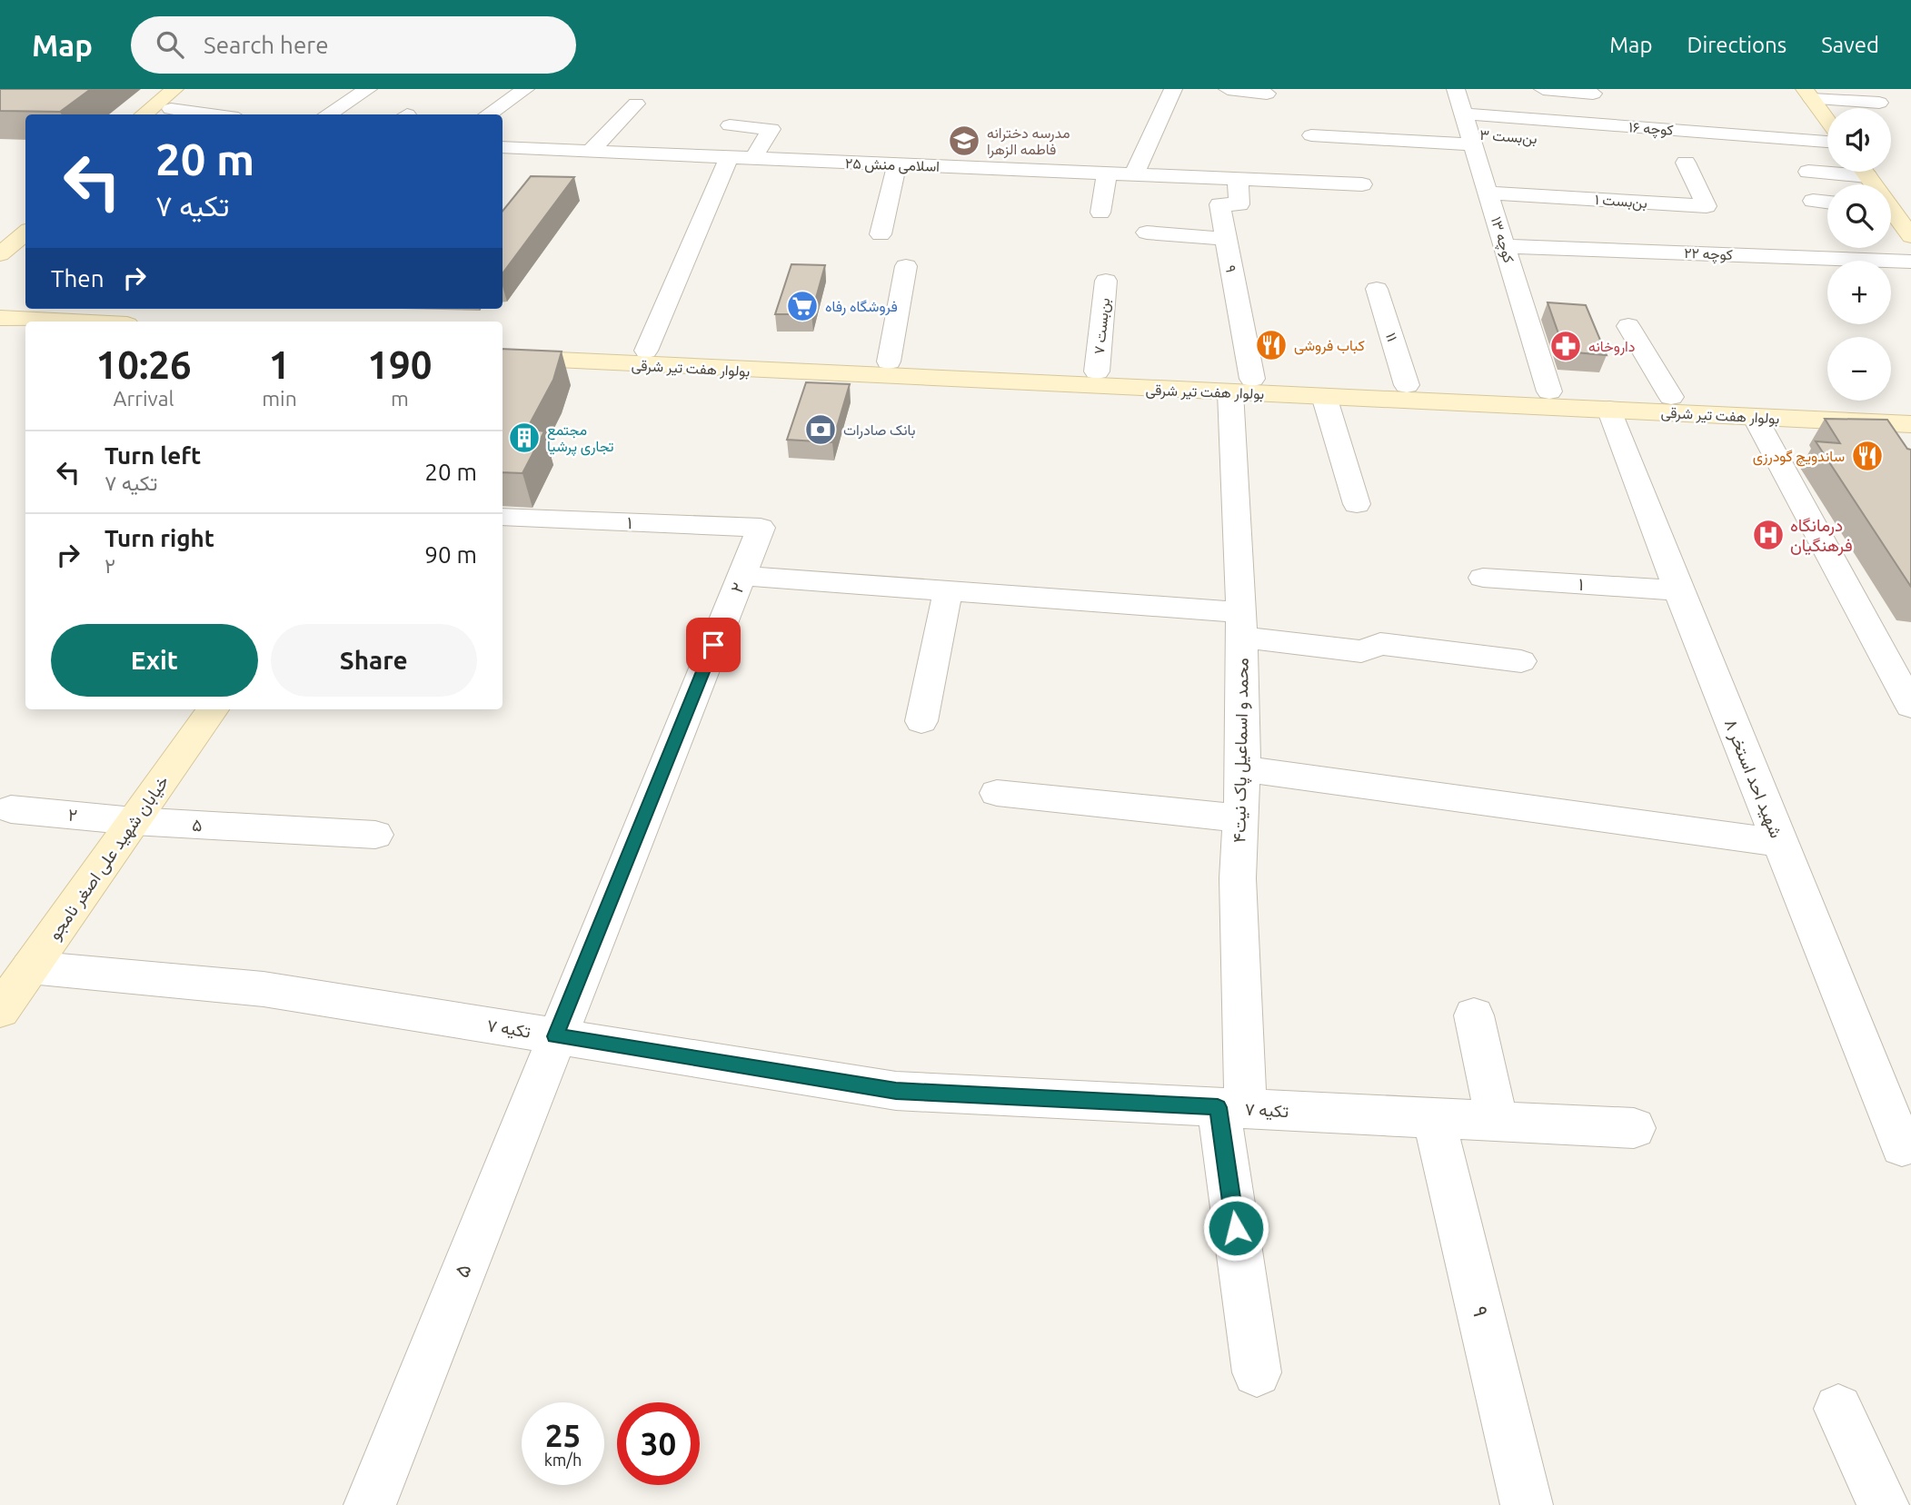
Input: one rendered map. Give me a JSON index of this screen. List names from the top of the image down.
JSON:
{
  "streets": {
    "main road": ["بولوار هفت تیر شرقی", "خیابان شهید علی اصغر نامجو"],
    "street": [
      "کوچه ۱۶",
      "اسلامی منش ۲۵",
      "بن‌بست ۱",
      "کوچه ۱۳",
      "کوچه ۲۲",
      "۹",
      "بن‌بست ۷",
      "۱۱",
      "۱",
      "۲",
      "محمد و اسماعیل پاک نیت۴",
      "شهید احد استخر ۸",
      "۵",
      "تکیه ۷"
    ]
  },
  "crossings": [
    ["کوچه ۱۶", "کوچه ۱۳"],
    ["اسلامی منش ۲۵", "۹"],
    ["بن‌بست ۱", "کوچه ۱۳"],
    ["کوچه ۱۳", "کوچه ۲۲"],
    ["کوچه ۱۳", "بولوار هفت تیر شرقی"],
    ["۹", "بولوار هفت تیر شرقی"],
    ["۹", "محمد و اسماعیل پاک نیت۴"],
    ["۹", "تکیه ۷"],
    ["بن‌بست ۷", "بولوار هفت تیر شرقی"],
    ["۱۱", "بولوار هفت تیر شرقی"],
    ["بولوار هفت تیر شرقی", "محمد و اسماعیل پاک نیت۴"],
    ["بولوار هفت تیر شرقی", "شهید احد استخر ۸"],
    ["۱", "۲"],
    ["۱", "شهید احد استخر ۸"],
    ["۲", "۵"],
    ["۲", "خیابان شهید علی اصغر نامجو"],
    ["۲", "تکیه ۷"],
    ["محمد و اسماعیل پاک نیت۴", "تکیه ۷"],
    ["۵", "خیابان شهید علی اصغر نامجو"],
    ["۵", "تکیه ۷"],
    ["خیابان شهید علی اصغر نامجو", "تکیه ۷"]
  ],
  "places": {
    "school or university": ["مدرسه دخترانه فاطمه الزهرا"],
    "supermarket": ["فروشگاه رفاه"],
    "restaurant": ["کباب فروشی", "ساندویچ گودرزی"],
    "pharmacy": ["داروخانه"],
    "bank": ["بانک صادرات"],
    "building": ["مجتمع تجاری پرشیا"],
    "hospital": ["درمانگاه فرهنگیان"]
  },
  "page": {
    "header": "Map",
    "search": "Search here",
    "nav": ["Map", "Directions", "Saved"],
    "map_buttons": ["+", "−"],
    "turn": ["20 m", "تکیه ۷"],
    "then": "Then",
    "eta": [
      "10:26",
      "Arrival",
      "1",
      "min",
      "190",
      "m"
    ],
    "list": [
      {
        "name": "Turn left",
        "note": "تکیه ۷",
        "value": "20 m"
      },
      {
        "name": "Turn right",
        "note": "۲",
        "value": "90 m"
      }
    ],
    "buttons": ["Exit", "Share"],
    "speed": "25 km/h",
    "limit": "30"
  }
}
